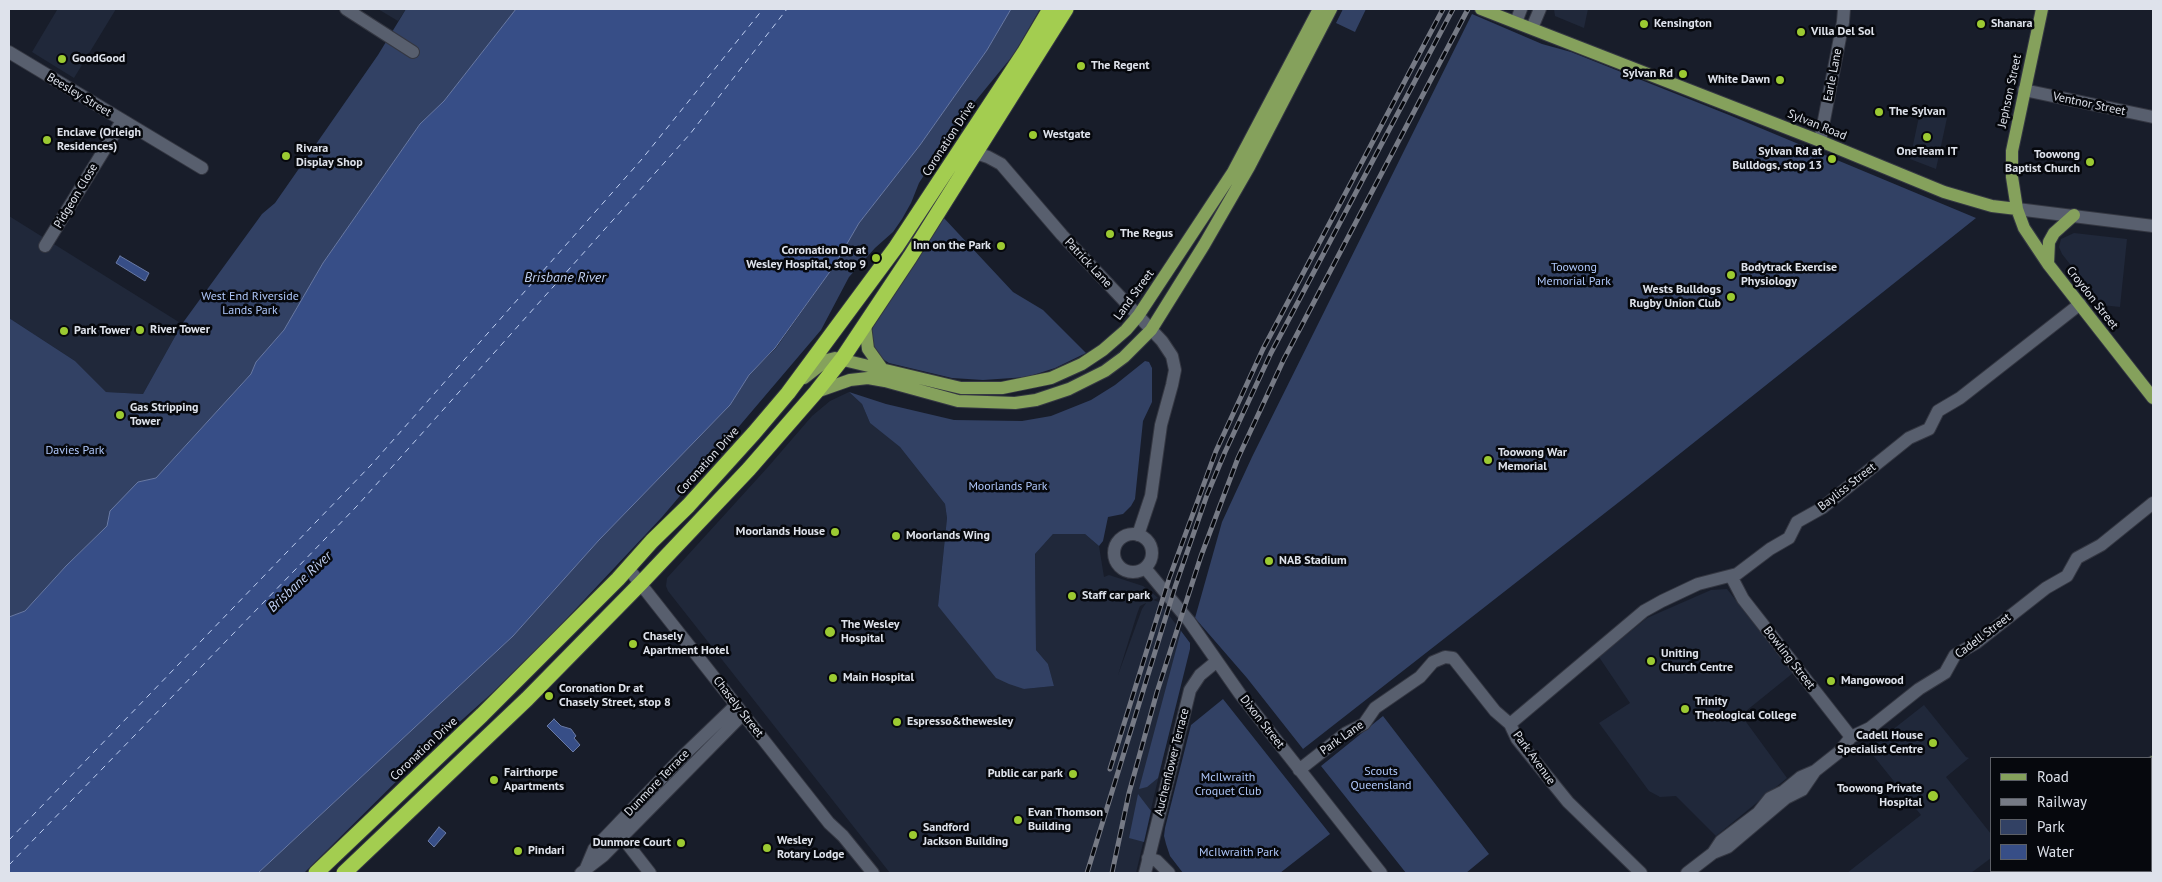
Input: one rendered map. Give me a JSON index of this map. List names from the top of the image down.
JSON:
{
  "streets": {
    "highway": ["Coronation Drive"],
    "main road": [
      "Jephson Street",
      "Sylvan Road",
      "Land Street",
      "Croydon Street"
    ],
    "street": [
      "Earle Lane",
      "Beesley Street",
      "Ventnor Street",
      "Pidgeon Close",
      "Patrick Lane",
      "Bayliss Street",
      "Cadell Street",
      "Bowling Street",
      "Chasely Street",
      "Dixon Street",
      "Park Lane",
      "Park Avenue",
      "Auchenflower Terrace",
      "Dunmore Terrace"
    ]
  },
  "crossings": [
    ["Earle Lane", "Sylvan Road"],
    ["Jephson Street", "Ventnor Street"],
    ["Jephson Street", "Sylvan Road"],
    ["Jephson Street", "Croydon Street"],
    ["Beesley Street", "Pidgeon Close"],
    ["Sylvan Road", "Croydon Street"],
    ["Coronation Drive", "Chasely Street"],
    ["Patrick Lane", "Land Street"],
    ["Patrick Lane", "Dixon Street"],
    ["Croydon Street", "Bayliss Street"],
    ["Bayliss Street", "Bowling Street"],
    ["Bayliss Street", "Park Avenue"],
    ["Cadell Street", "Bowling Street"],
    ["Chasely Street", "Dunmore Terrace"],
    ["Dixon Street", "Park Lane"],
    ["Dixon Street", "Auchenflower Terrace"],
    ["Park Lane", "Park Avenue"]
  ],
  "water": ["Brisbane River"],
  "parks": [
    "Toowong Memorial Park",
    "West End Riverside Lands Park",
    "Davies Park",
    "Moorlands Park",
    "Scouts Queensland",
    "McIlwraith Croquet Club",
    "McIlwraith Park"
  ],
  "places": [
    "Kensington",
    "Shanara",
    "Villa Del Sol",
    "GoodGood",
    "The Regent",
    "Sylvan Rd",
    "White Dawn",
    "The Sylvan",
    "Westgate",
    "OneTeam IT",
    "Enclave (Orleigh Residences)",
    "Rivara Display Shop",
    "Sylvan Rd at Bulldogs, stop 13",
    "Toowong Baptist Church",
    "The Regus",
    "Inn on the Park",
    "Coronation Dr at Wesley Hospital, stop 9",
    "Bodytrack Exercise Physiology",
    "Wests Bulldogs Rugby Union Club",
    "River Tower",
    "Park Tower",
    "Gas Stripping Tower",
    "Toowong War Memorial",
    "Moorlands House",
    "Moorlands Wing",
    "NAB Stadium",
    "Staff car park",
    "The Wesley Hospital",
    "Chasely Apartment Hotel",
    "Uniting Church Centre",
    "Main Hospital",
    "Mangowood",
    "Coronation Dr at Chasely Street, stop 8",
    "Trinity Theological College",
    "Espresso&thewesley",
    "Cadell House Specialist Centre",
    "Public car park",
    "Fairthorpe Apartments",
    "Toowong Private Hospital",
    "Evan Thomson Building",
    "Sandford Jackson Building",
    "Dunmore Court",
    "Wesley Rotary Lodge",
    "Pindari"
  ],
  "legend": [
    "Road",
    "Railway",
    "Park",
    "Water"
  ]
}
